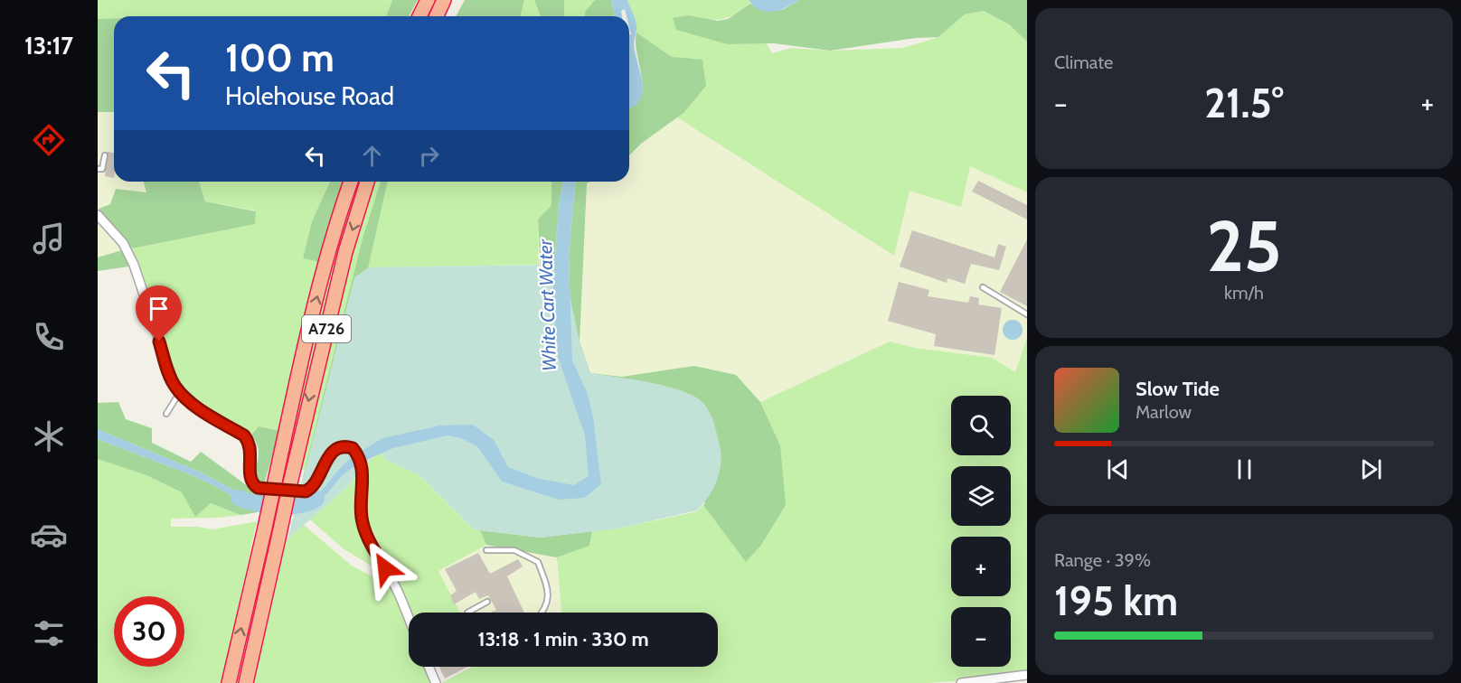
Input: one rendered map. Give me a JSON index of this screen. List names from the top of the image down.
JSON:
{
  "streets": {
    "highway": ["A726"]
  },
  "water": ["White Cart Water"],
  "page": {
    "tabs": "13:17",
    "tile": [
      "Climate",
      ["25", "km/h"],
      ["Range · 39%", "195 km"]
    ],
    "turn": ["100 m", "Holehouse Road"],
    "heat": ["−", "21.5°", "+"],
    "song": ["Slow Tide", "Marlow"],
    "map_buttons": ["+", "−"],
    "limit": "30",
    "trip": "13:18 · 1 min · 330 m"
  }
}
